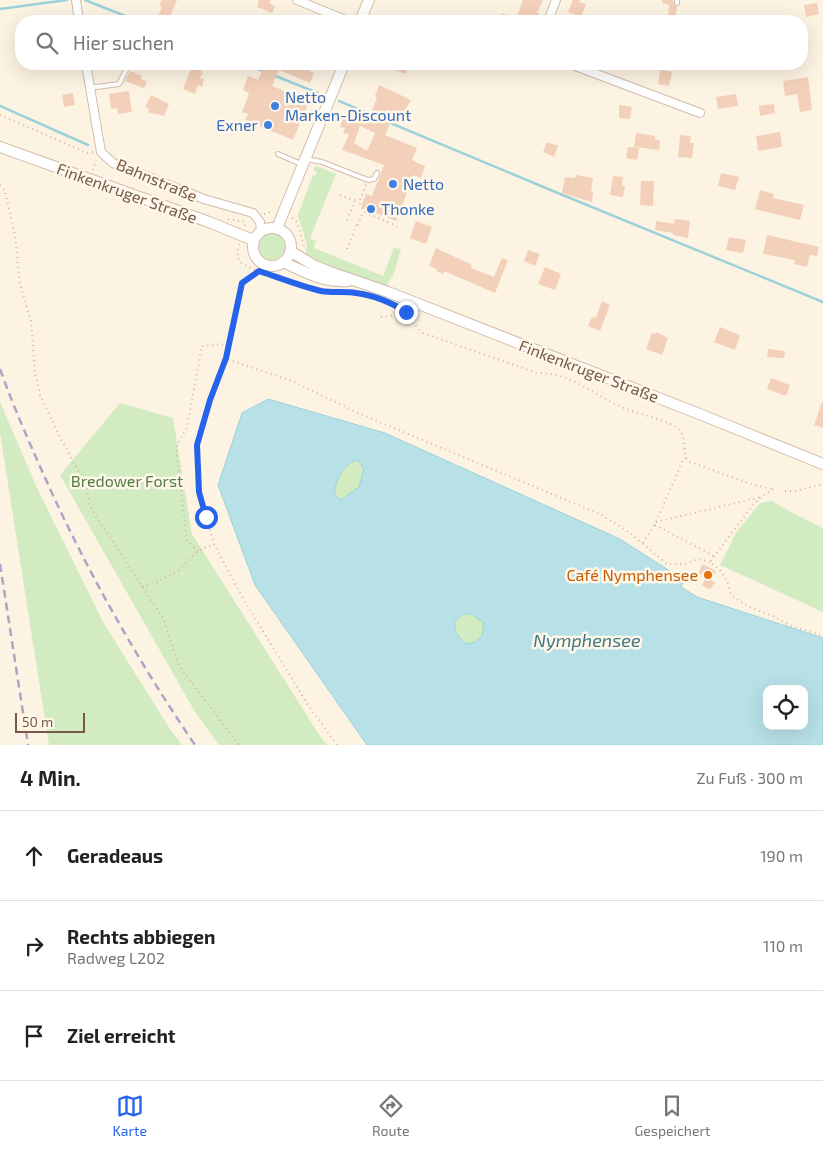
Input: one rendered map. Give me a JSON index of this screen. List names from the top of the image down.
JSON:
{
  "streets": {
    "main road": ["Finkenkruger Straße"],
    "street": ["Bahnstraße"]
  },
  "crossings": [
    ["Bahnstraße", "Finkenkruger Straße"]
  ],
  "water": ["Nymphensee"],
  "parks": ["Bredower Forst"],
  "places": [
    "Netto Marken-Discount",
    "Exner",
    "Netto",
    "Thonke",
    "Café Nymphensee"
  ],
  "scale_bar": "50 m",
  "page": {
    "search": "Hier suchen",
    "scale": "50 m",
    "heading": ["4 Min.", "Zu Fuß · 300 m"],
    "list": [
      ["Geradeaus", "190 m"],
      ["Rechts abbiegen", "Radweg L202", "110 m"],
      "Ziel erreicht"
    ],
    "nav": ["Karte", "Route", "Gespeichert"]
  }
}
